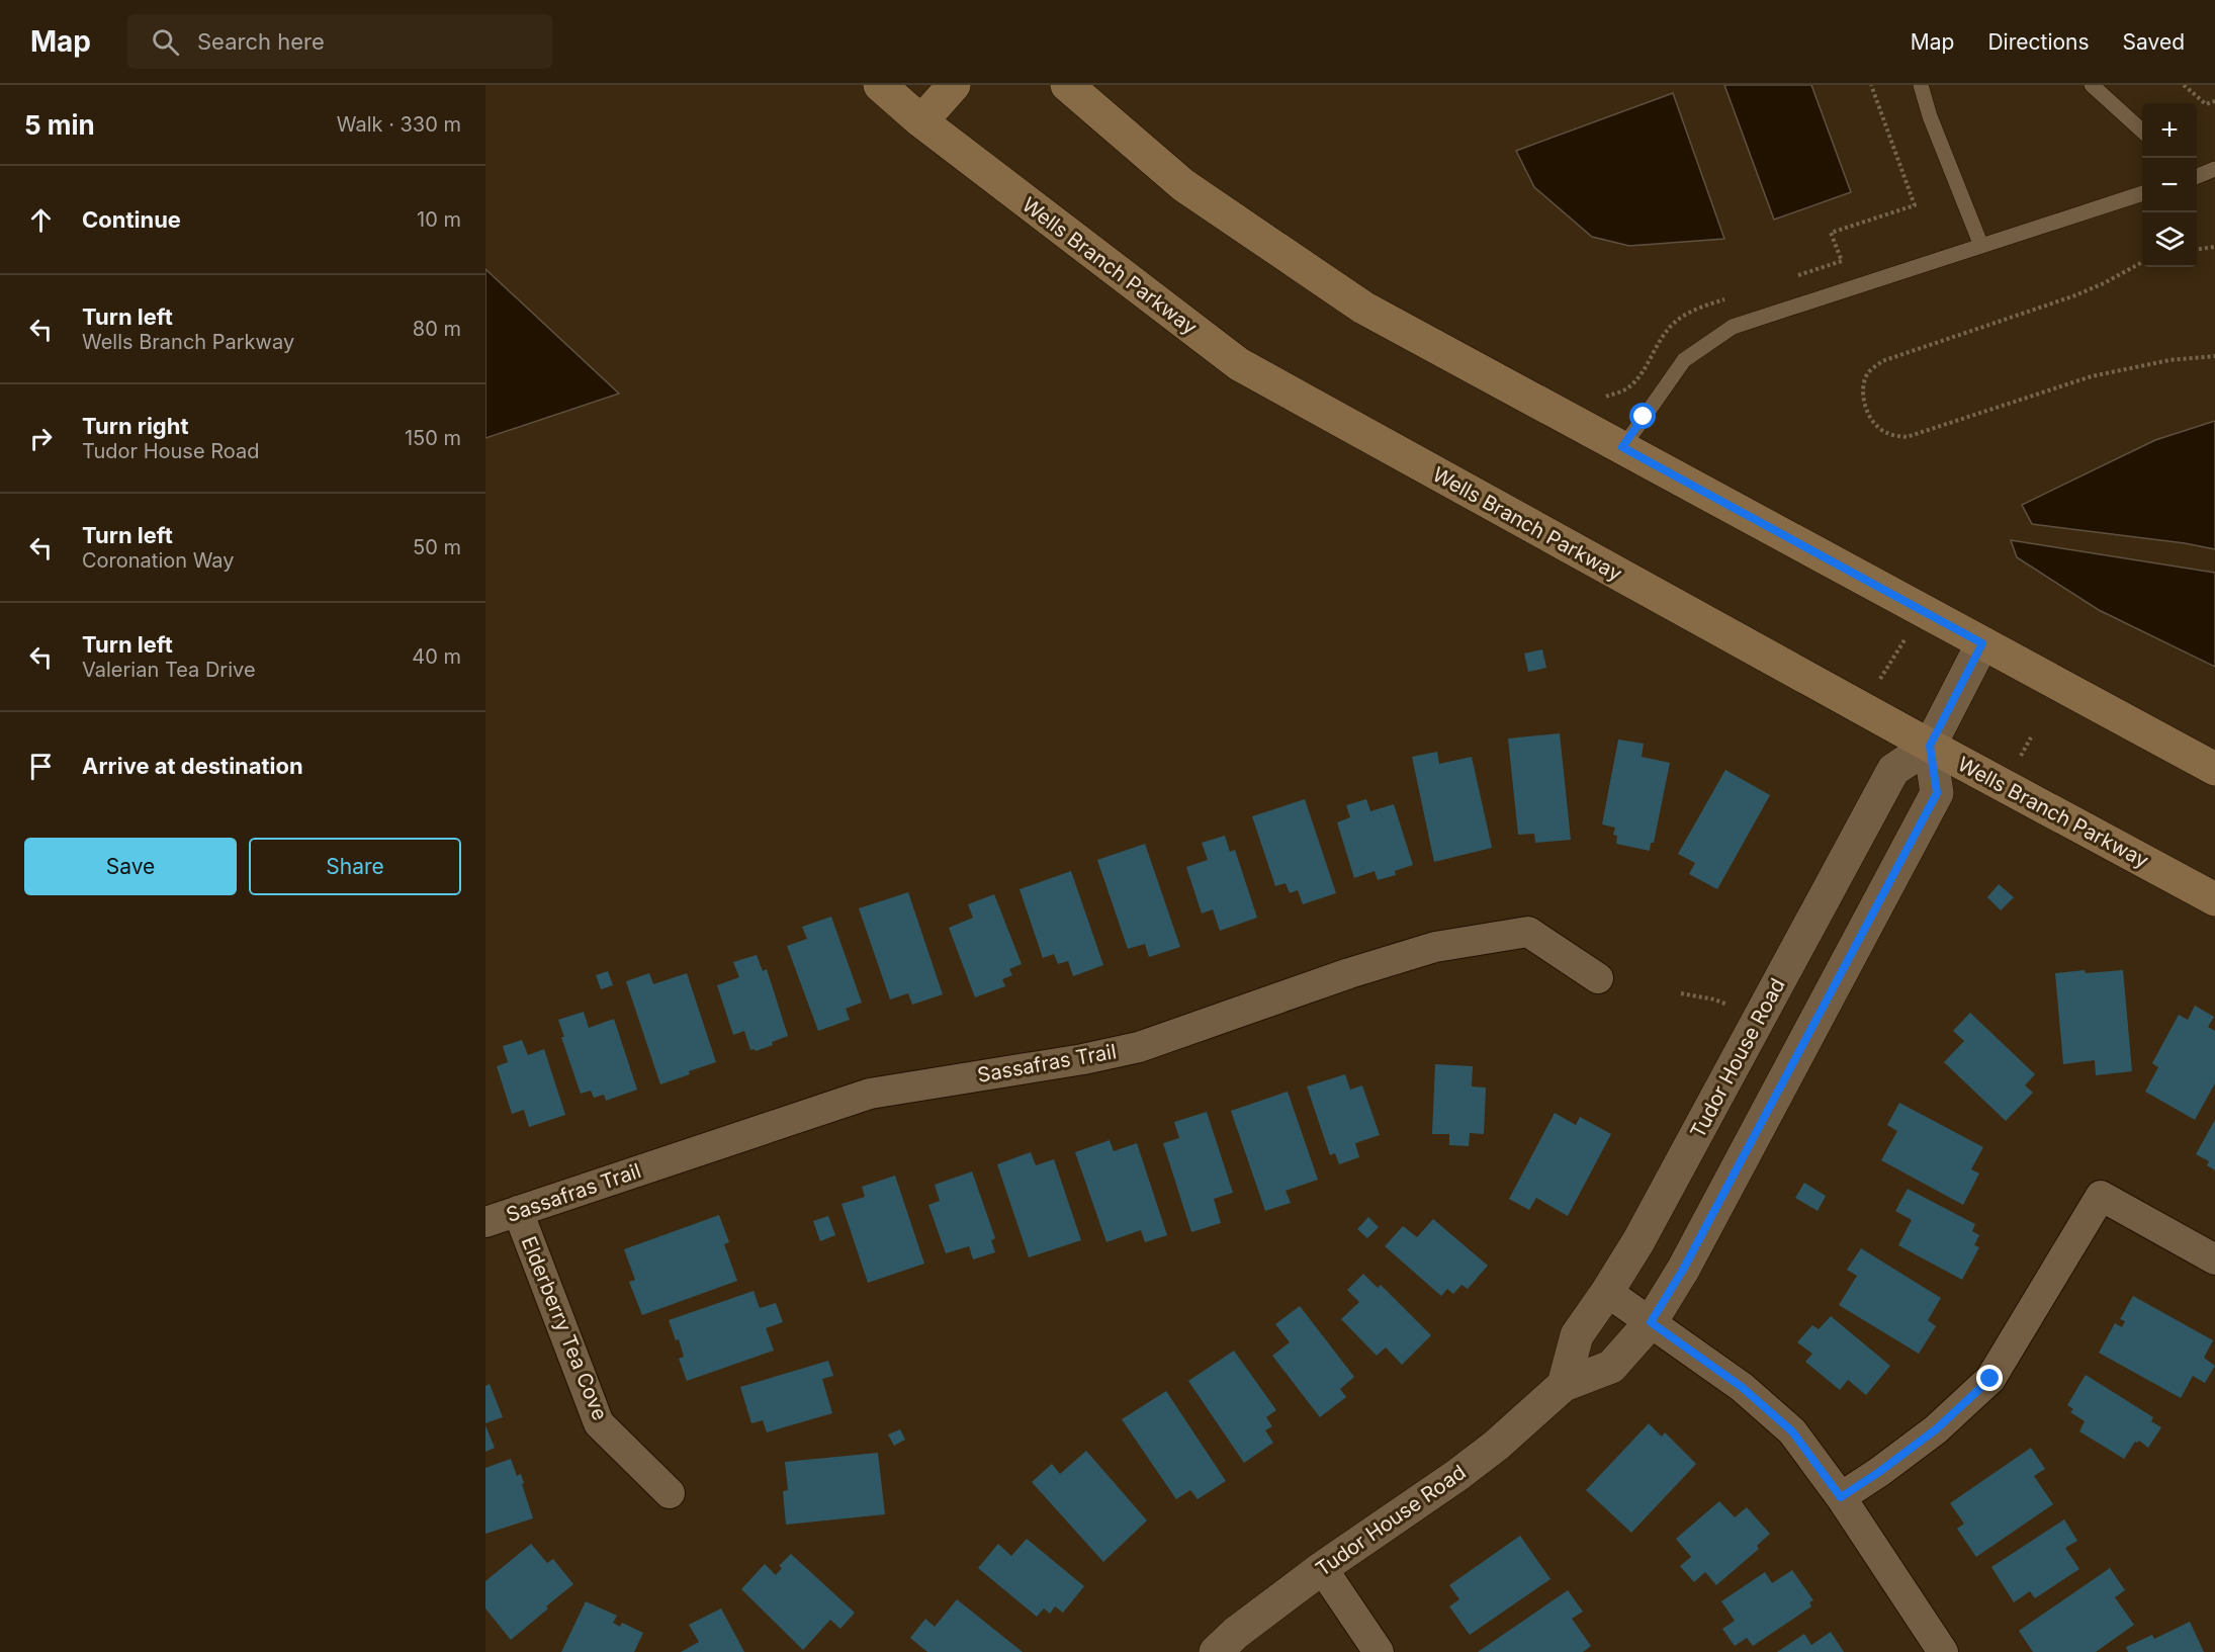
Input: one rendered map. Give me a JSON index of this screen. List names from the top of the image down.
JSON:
{
  "streets": {
    "main road": ["Wells Branch Parkway"],
    "street": ["Tudor House Road", "Sassafras Trail", "Elderberry Tea Cove"]
  },
  "crossings": [
    ["Wells Branch Parkway", "Tudor House Road"],
    ["Sassafras Trail", "Elderberry Tea Cove"]
  ],
  "page": {
    "header": "Map",
    "search": "Search here",
    "nav": ["Map", "Directions", "Saved"],
    "heading": ["5 min", "Walk · 330 m"],
    "map_buttons": ["+", "−"],
    "list": [
      ["Continue", "10 m"],
      ["Turn left", "Wells Branch Parkway", "80 m"],
      ["Turn right", "Tudor House Road", "150 m"],
      ["Turn left", "Coronation Way", "50 m"],
      ["Turn left", "Valerian Tea Drive", "40 m"],
      "Arrive at destination"
    ],
    "buttons": ["Save", "Share"]
  }
}
